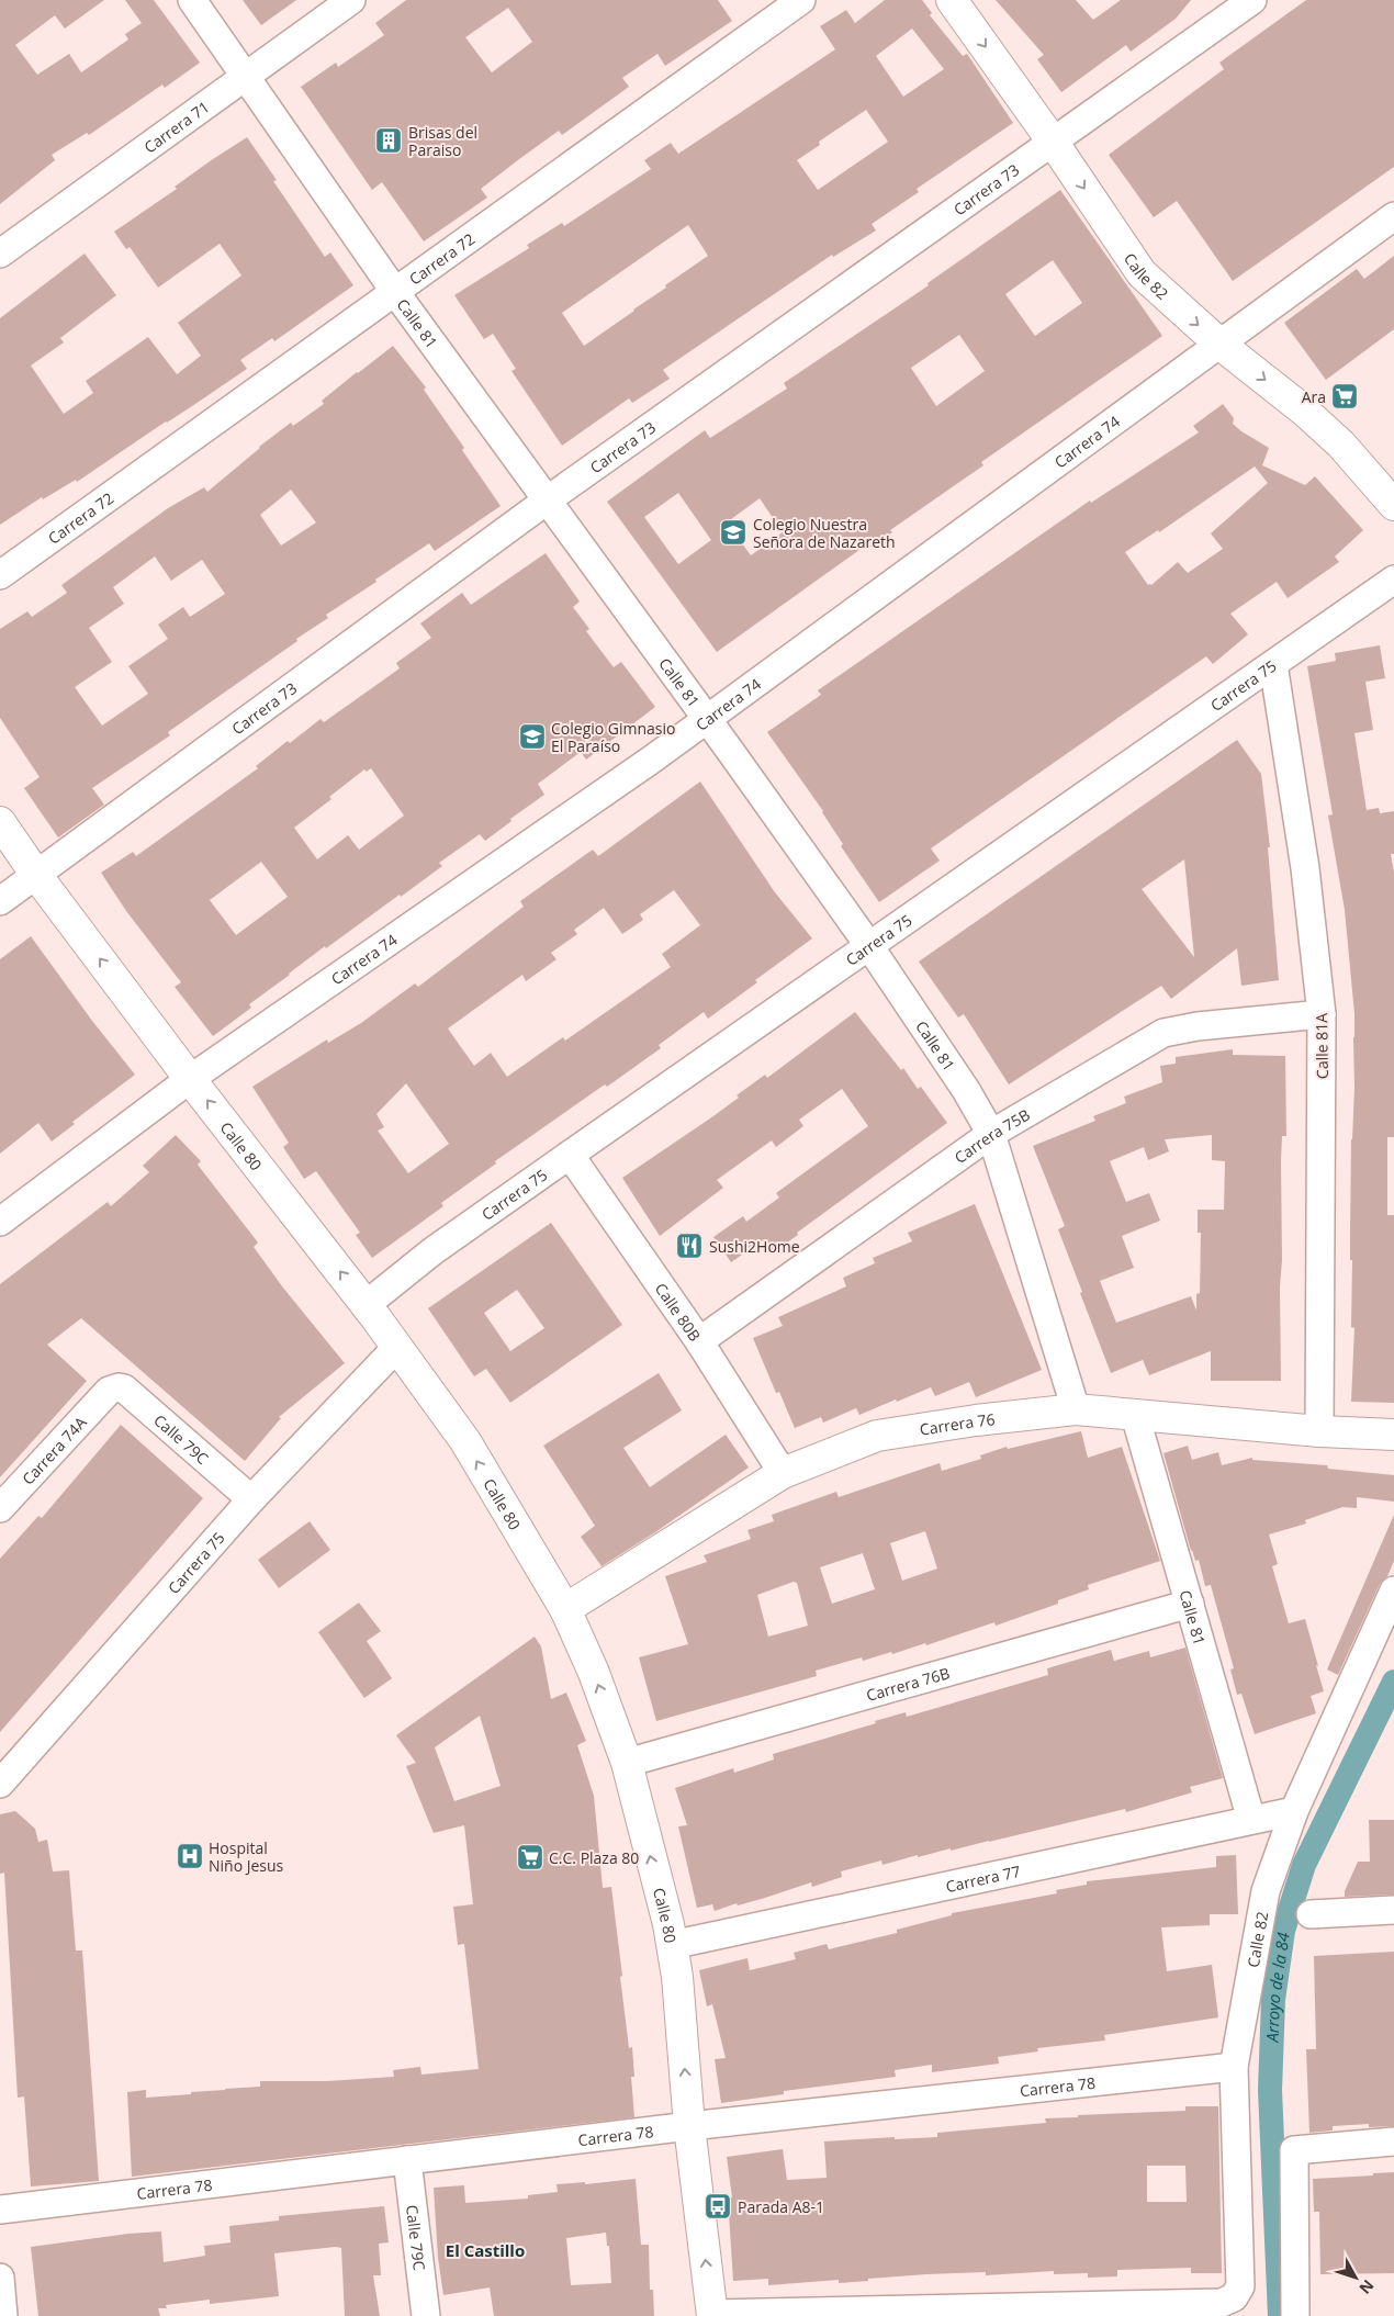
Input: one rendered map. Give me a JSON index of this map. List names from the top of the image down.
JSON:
{
  "streets": {
    "street": [
      "Carrera 71",
      "Carrera 73",
      "Carrera 72",
      "Calle 82",
      "Calle 81",
      "Carrera 74",
      "Carrera 75",
      "Calle 81A",
      "Carrera 75B",
      "Calle 80",
      "Calle 80B",
      "Carrera 76",
      "Calle 79C",
      "Carrera 74A",
      "Carrera 76B",
      "Carrera 77",
      "Carrera 78"
    ]
  },
  "crossings": [
    ["Carrera 71", "Calle 81"],
    ["Carrera 73", "Calle 82"],
    ["Carrera 73", "Calle 81"],
    ["Carrera 73", "Calle 80"],
    ["Carrera 72", "Calle 81"],
    ["Calle 82", "Carrera 74"],
    ["Calle 82", "Calle 80"],
    ["Calle 82", "Carrera 77"],
    ["Calle 82", "Carrera 78"],
    ["Calle 81", "Carrera 74"],
    ["Calle 81", "Carrera 75"],
    ["Calle 81", "Carrera 75B"],
    ["Calle 81", "Carrera 76"],
    ["Calle 81", "Carrera 76B"],
    ["Calle 81", "Carrera 77"],
    ["Carrera 74", "Calle 80"],
    ["Carrera 75", "Calle 81A"],
    ["Carrera 75", "Calle 80"],
    ["Carrera 75", "Calle 80B"],
    ["Carrera 75", "Calle 79C"],
    ["Calle 81A", "Carrera 75B"],
    ["Calle 81A", "Carrera 76"],
    ["Carrera 75B", "Calle 80B"],
    ["Calle 80", "Carrera 76"],
    ["Calle 80", "Carrera 76B"],
    ["Calle 80", "Carrera 77"],
    ["Calle 80", "Carrera 78"],
    ["Calle 80B", "Carrera 76"],
    ["Calle 79C", "Carrera 74A"],
    ["Calle 79C", "Carrera 78"]
  ],
  "one_way": ["Calle 80"],
  "districts": ["El Castillo"],
  "water": ["Arroyo de la 84"],
  "places": {
    "building": ["Brisas del Paraiso"],
    "supermarket": ["Ara", "C.C. Plaza 80"],
    "school or university": ["Colegio Nuestra Señora de Nazareth", "Colegio Gimnasio El Paraíso"],
    "restaurant": ["Sushi2Home"],
    "hospital": ["Hospital Niño Jesus"],
    "bus stop": ["Parada A8-1"]
  },
  "north": "bottom right"
}
